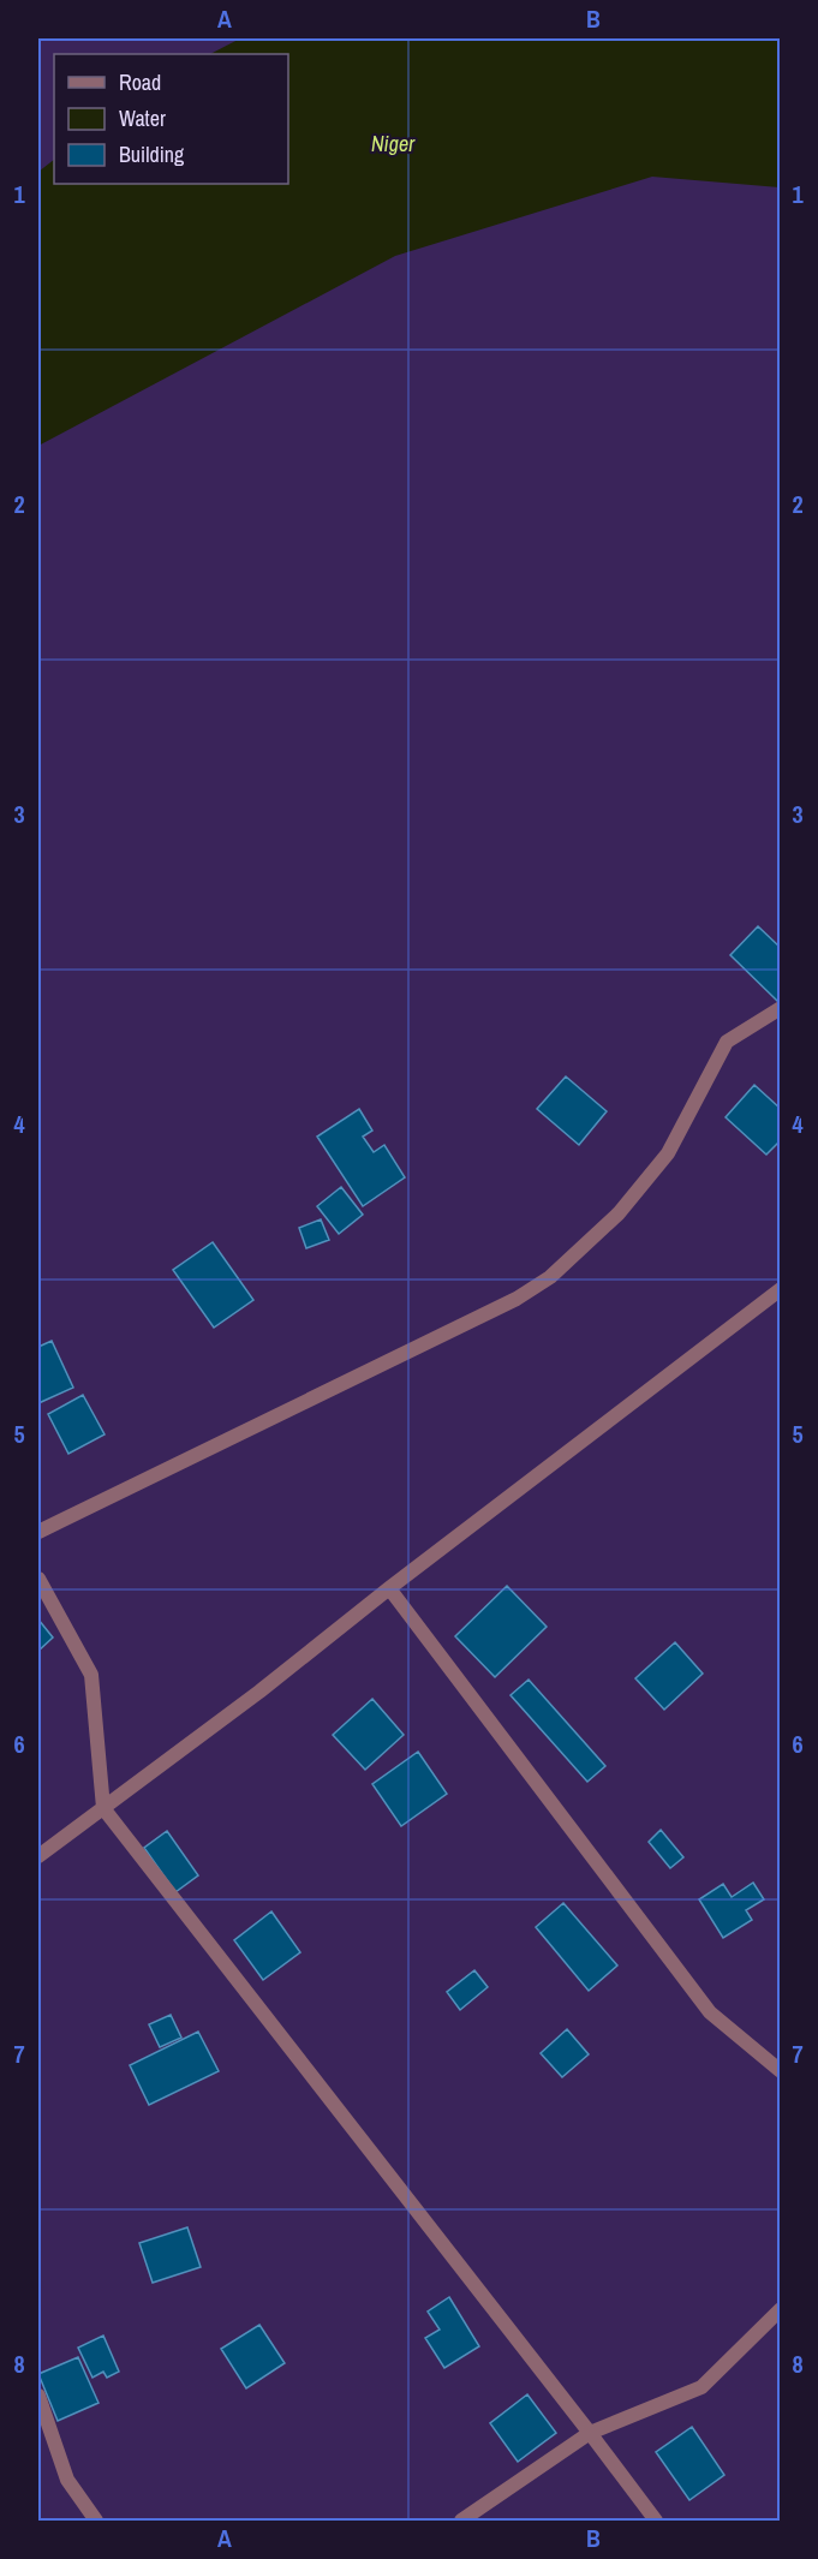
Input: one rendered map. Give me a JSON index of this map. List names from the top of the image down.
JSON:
{
  "water": ["Niger"],
  "legend": ["Road", "Water", "Building"],
  "grid": {
    "columns": ["A", "B"],
    "rows": [
      "1",
      "2",
      "3",
      "4",
      "5",
      "6",
      "7",
      "8"
    ]
  }
}
